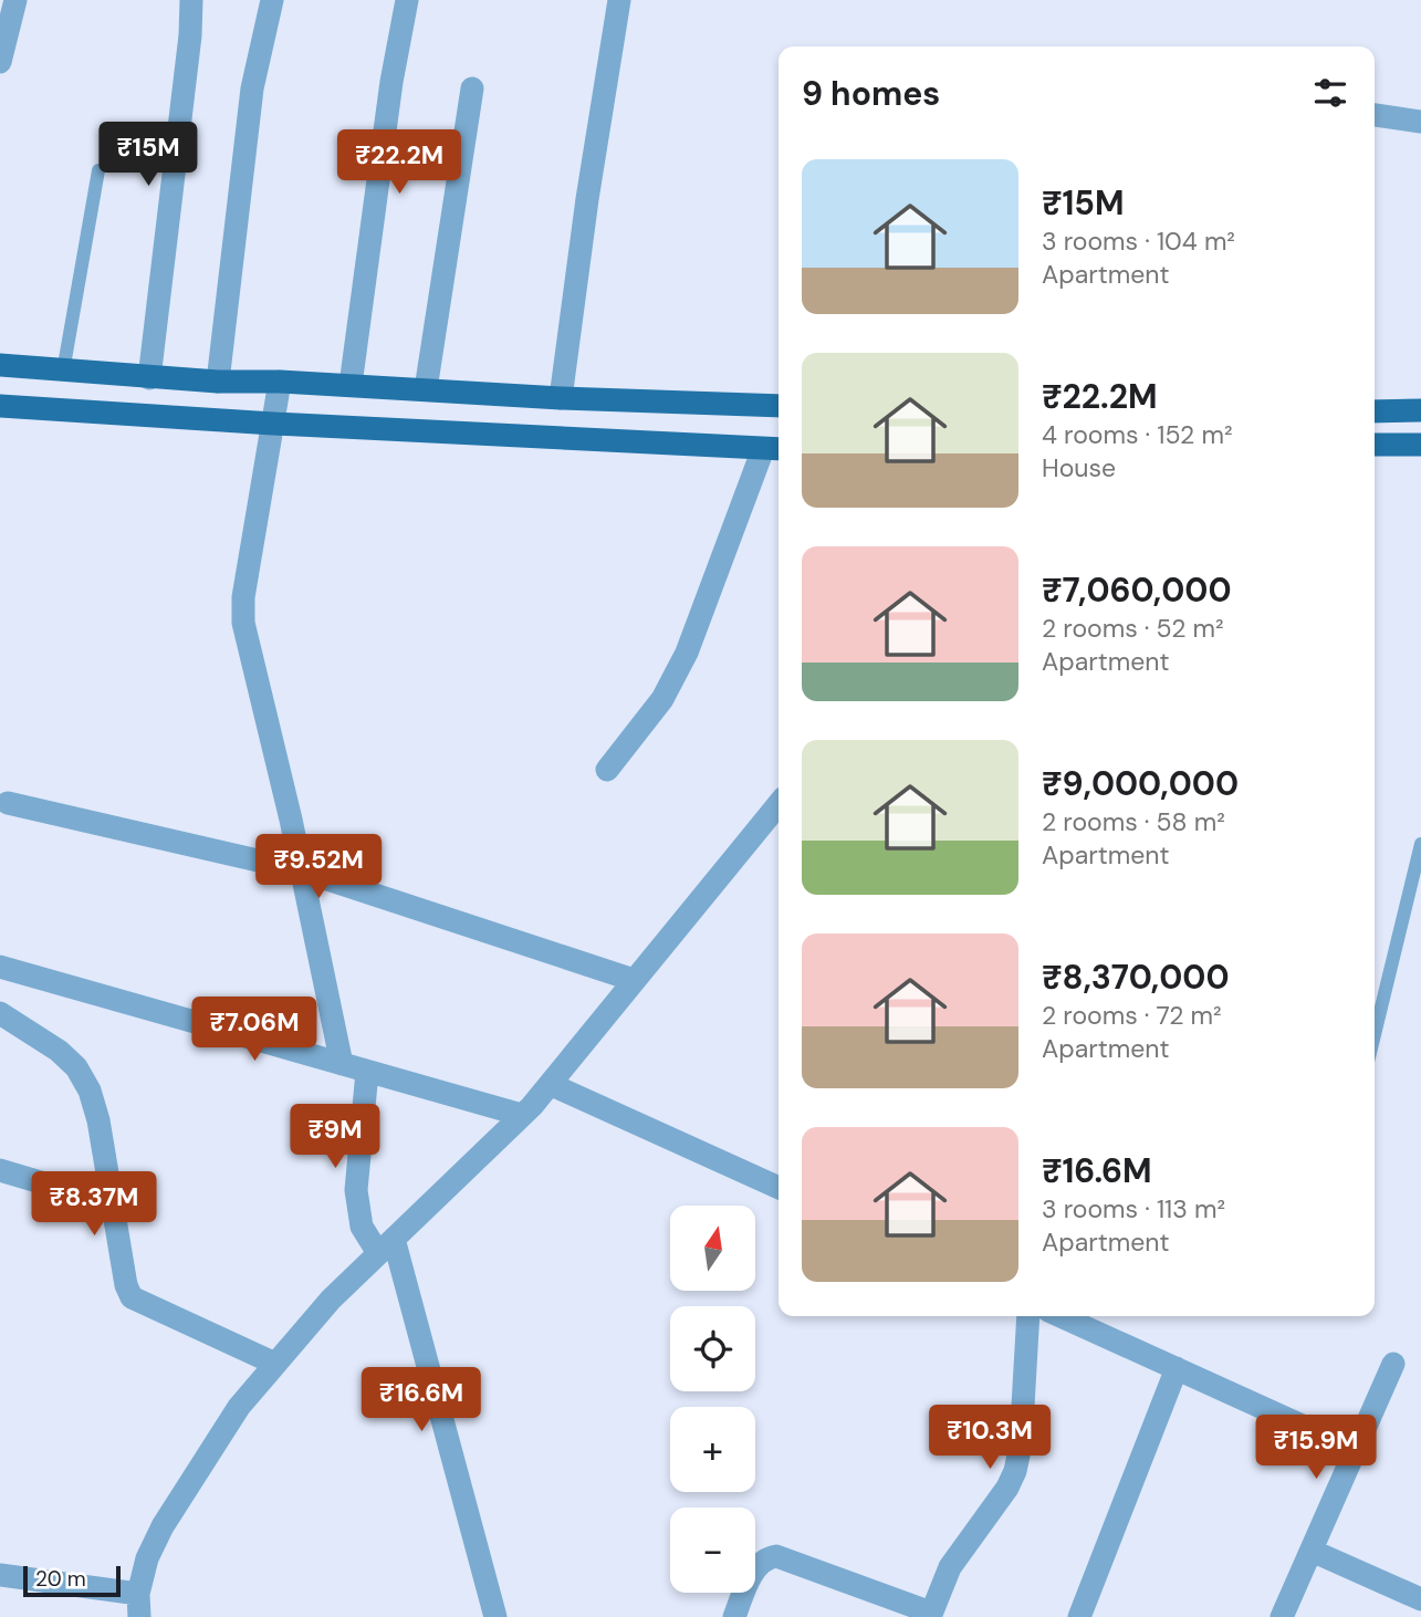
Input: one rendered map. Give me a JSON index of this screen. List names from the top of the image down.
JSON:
{
  "scale_bar": "20 m",
  "north": "top",
  "page": {
    "heading": "9 homes",
    "price": [
      "₹15M",
      "₹22.2M",
      "₹9.52M",
      "₹7.06M",
      "₹9M",
      "₹8.37M",
      "₹16.6M",
      "₹10.3M",
      "₹15.9M"
    ],
    "list": [
      {
        "name": "₹15M",
        "note": "3 rooms · 104 m² · Apartment"
      },
      {
        "name": "₹22.2M",
        "note": "4 rooms · 152 m² · House"
      },
      {
        "name": "₹7,060,000",
        "note": "2 rooms · 52 m² · Apartment"
      },
      {
        "name": "₹9,000,000",
        "note": "2 rooms · 58 m² · Apartment"
      },
      {
        "name": "₹8,370,000",
        "note": "2 rooms · 72 m² · Apartment"
      },
      {
        "name": "₹16.6M",
        "note": "3 rooms · 113 m² · Apartment"
      }
    ],
    "map_buttons": ["+", "−"],
    "scale": "20 m"
  }
}
